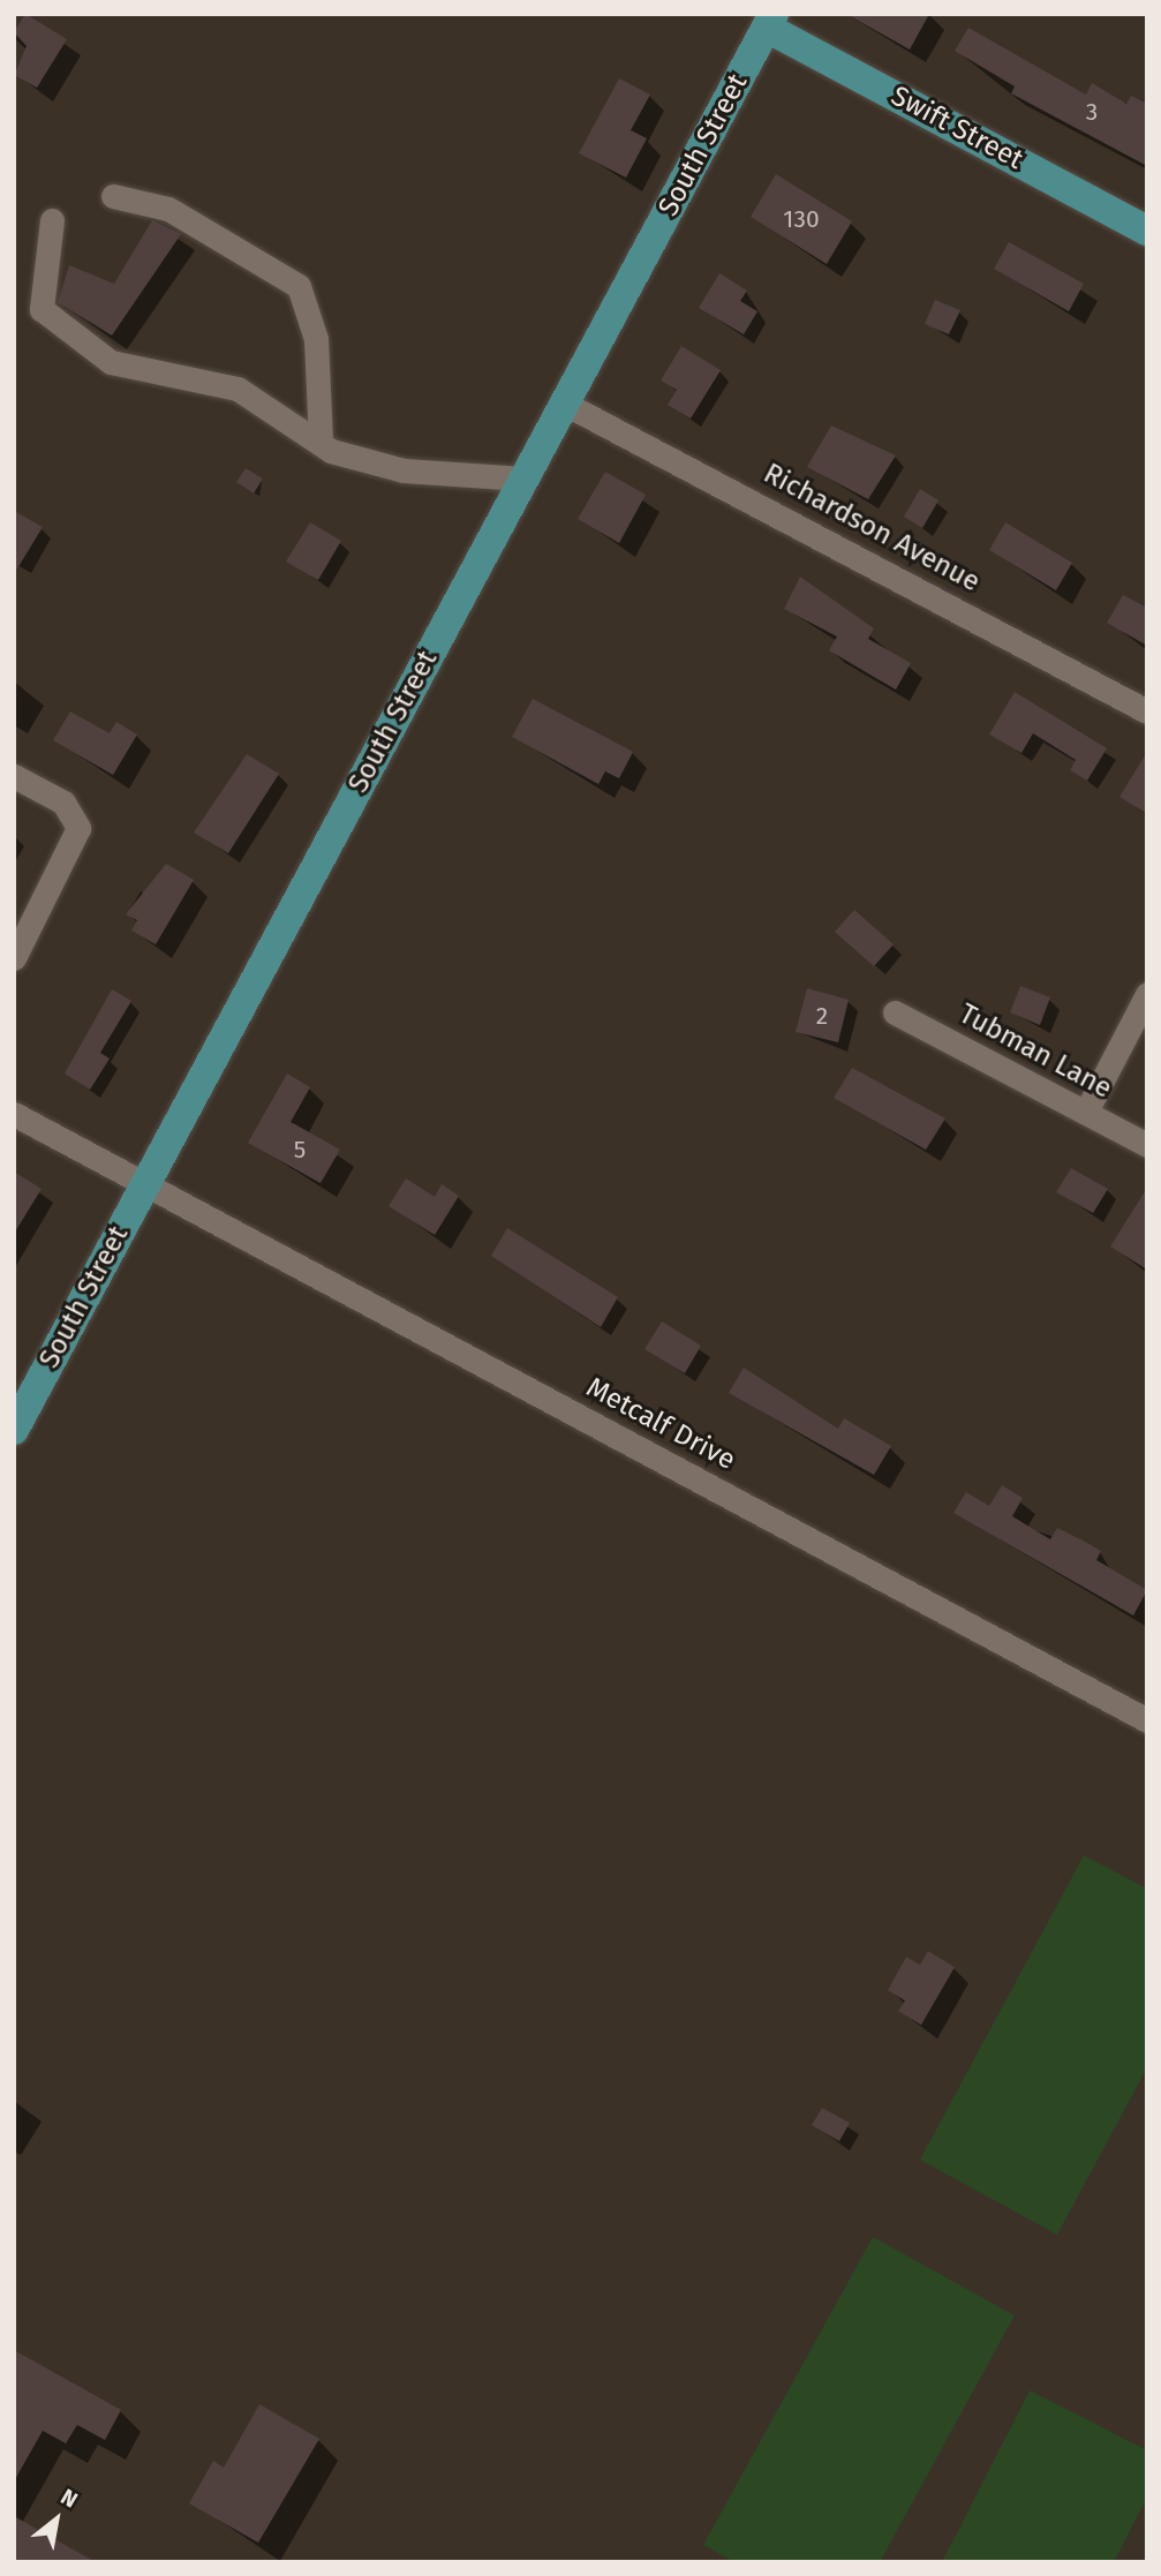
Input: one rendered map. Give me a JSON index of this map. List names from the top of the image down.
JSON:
{
  "streets": {
    "main road": ["Swift Street", "South Street"],
    "street": ["Richardson Avenue", "Tubman Lane", "Metcalf Drive"]
  },
  "crossings": [
    ["Swift Street", "South Street"],
    ["South Street", "Richardson Avenue"],
    ["South Street", "Metcalf Drive"]
  ],
  "house_numbers": [
    "3",
    "130",
    "2",
    "5"
  ],
  "north": "top right"
}
